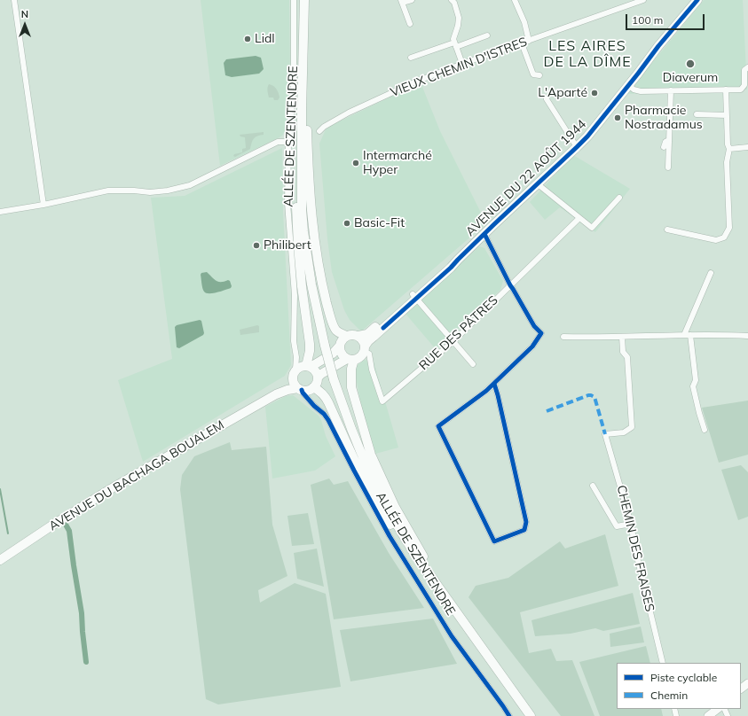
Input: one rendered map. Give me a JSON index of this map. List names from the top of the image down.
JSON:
{
  "streets": {
    "main road": ["AVENUE DU 22 AOÛT 1944", "AVENUE DU BACHAGA BOUALEM"],
    "street": [
      "VIEUX CHEMIN D'ISTRES",
      "ALLÉE DE SZENTENDRE",
      "RUE DES PÂTRES",
      "CHEMIN DES FRAISES"
    ]
  },
  "crossings": [
    ["AVENUE DU 22 AOÛT 1944", "RUE DES PÂTRES"]
  ],
  "districts": ["LES AIRES DE LA DÎME"],
  "places": [
    "Lidl",
    "Diaverum",
    "L'Aparté",
    "Pharmacie Nostradamus",
    "Intermarché Hyper",
    "Basic-Fit",
    "Philibert"
  ],
  "legend": ["Piste cyclable", "Chemin"],
  "scale_bar": "100 m",
  "north": "top"
}
